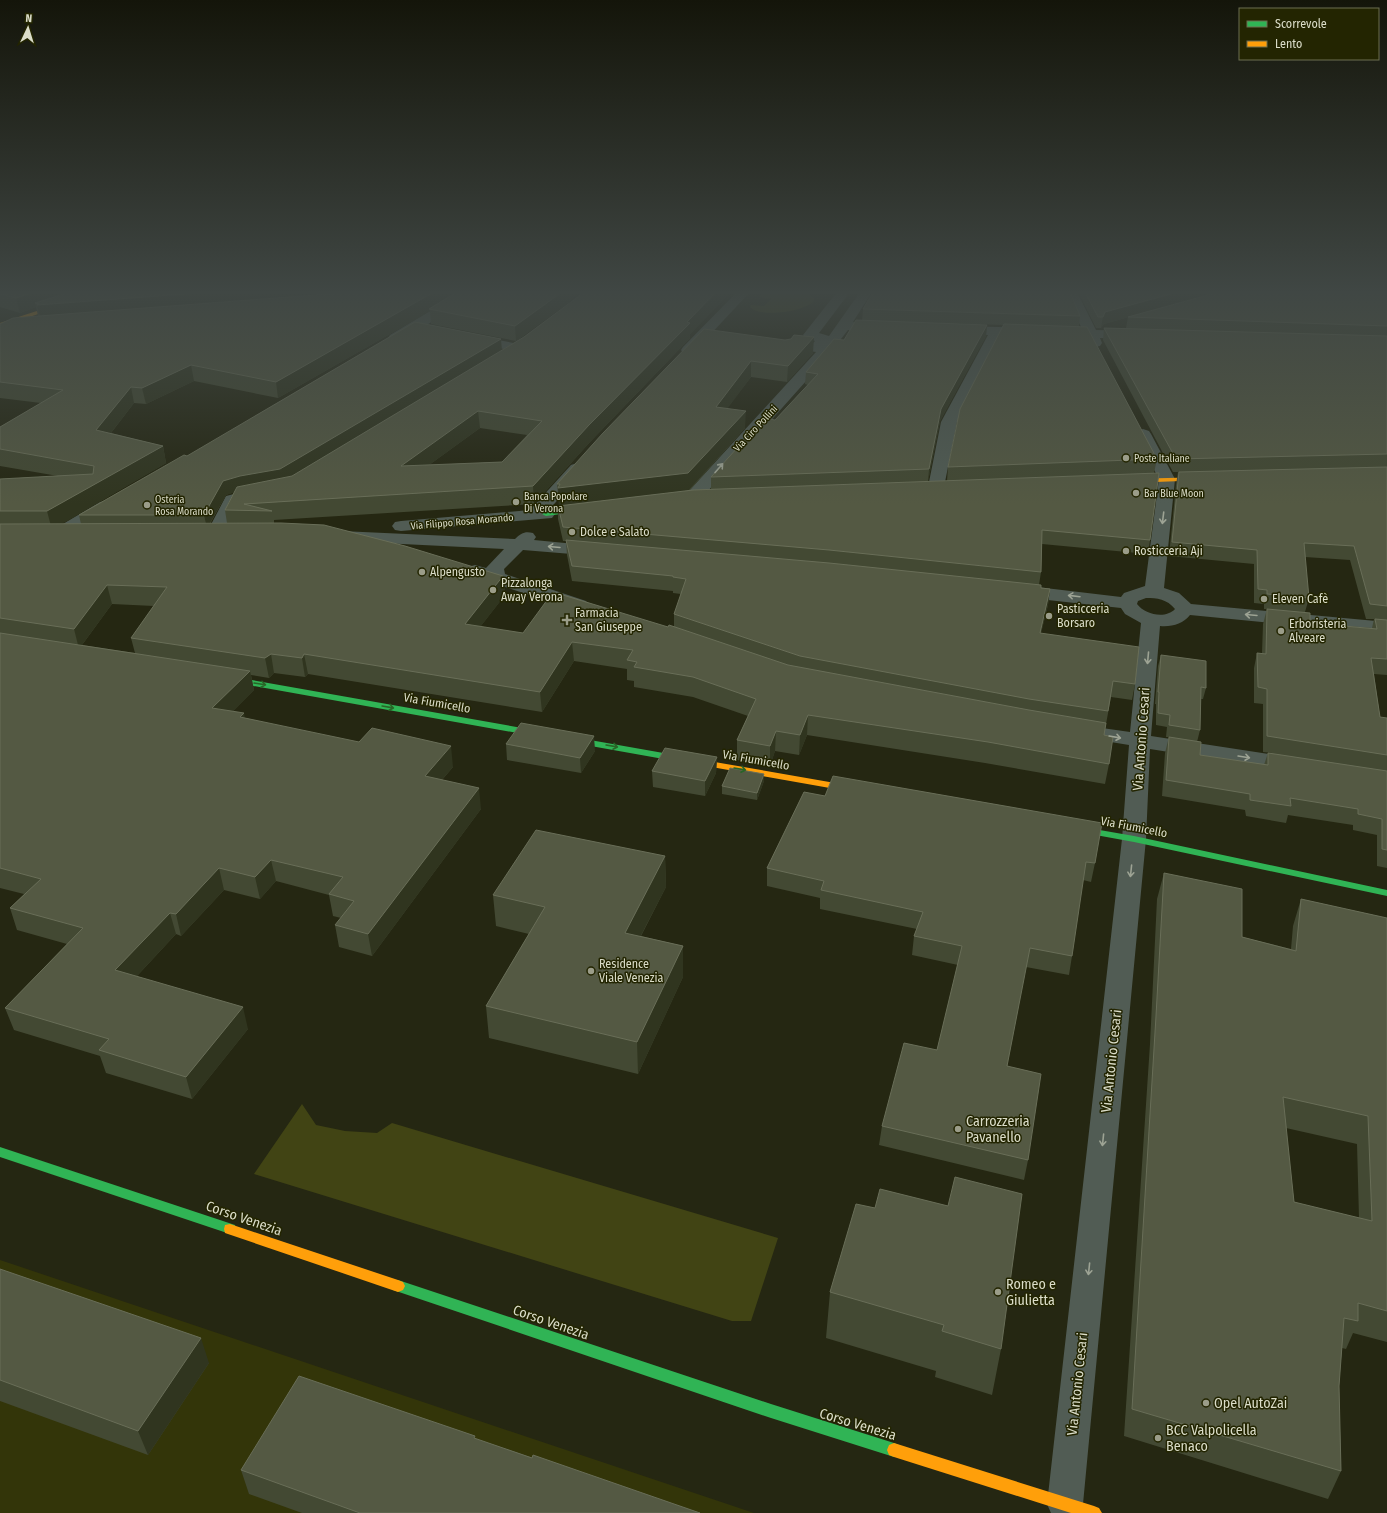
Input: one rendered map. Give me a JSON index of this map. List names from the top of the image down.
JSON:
{
  "streets": {
    "street": [
      "Via Ciro Pollini",
      "Via Filippo Rosa Morando",
      "Via Fiumicello",
      "Via Antonio Cesari",
      "Corso Venezia"
    ]
  },
  "crossings": [
    ["Via Fiumicello", "Via Antonio Cesari"],
    ["Via Antonio Cesari", "Corso Venezia"]
  ],
  "one_way": ["Via Ciro Pollini", "Via Fiumicello", "Via Antonio Cesari"],
  "places": {
    "other": [
      "Poste Italiane",
      "Bar Blue Moon",
      "Banca Popolare Di Verona",
      "Osteria Rosa Morando",
      "Dolce e Salato",
      "Rosticceria Aji",
      "Alpengusto",
      "Pizzalonga Away Verona",
      "Eleven Cafè",
      "Pasticceria Borsaro",
      "Erboristeria Alveare",
      "Residence Viale Venezia",
      "Carrozzeria Pavanello",
      "Romeo e Giulietta",
      "Opel AutoZai",
      "BCC Valpolicella Benaco"
    ],
    "health": ["Farmacia San Giuseppe"]
  },
  "legend": ["Scorrevole", "Lento"],
  "north": "top"
}
